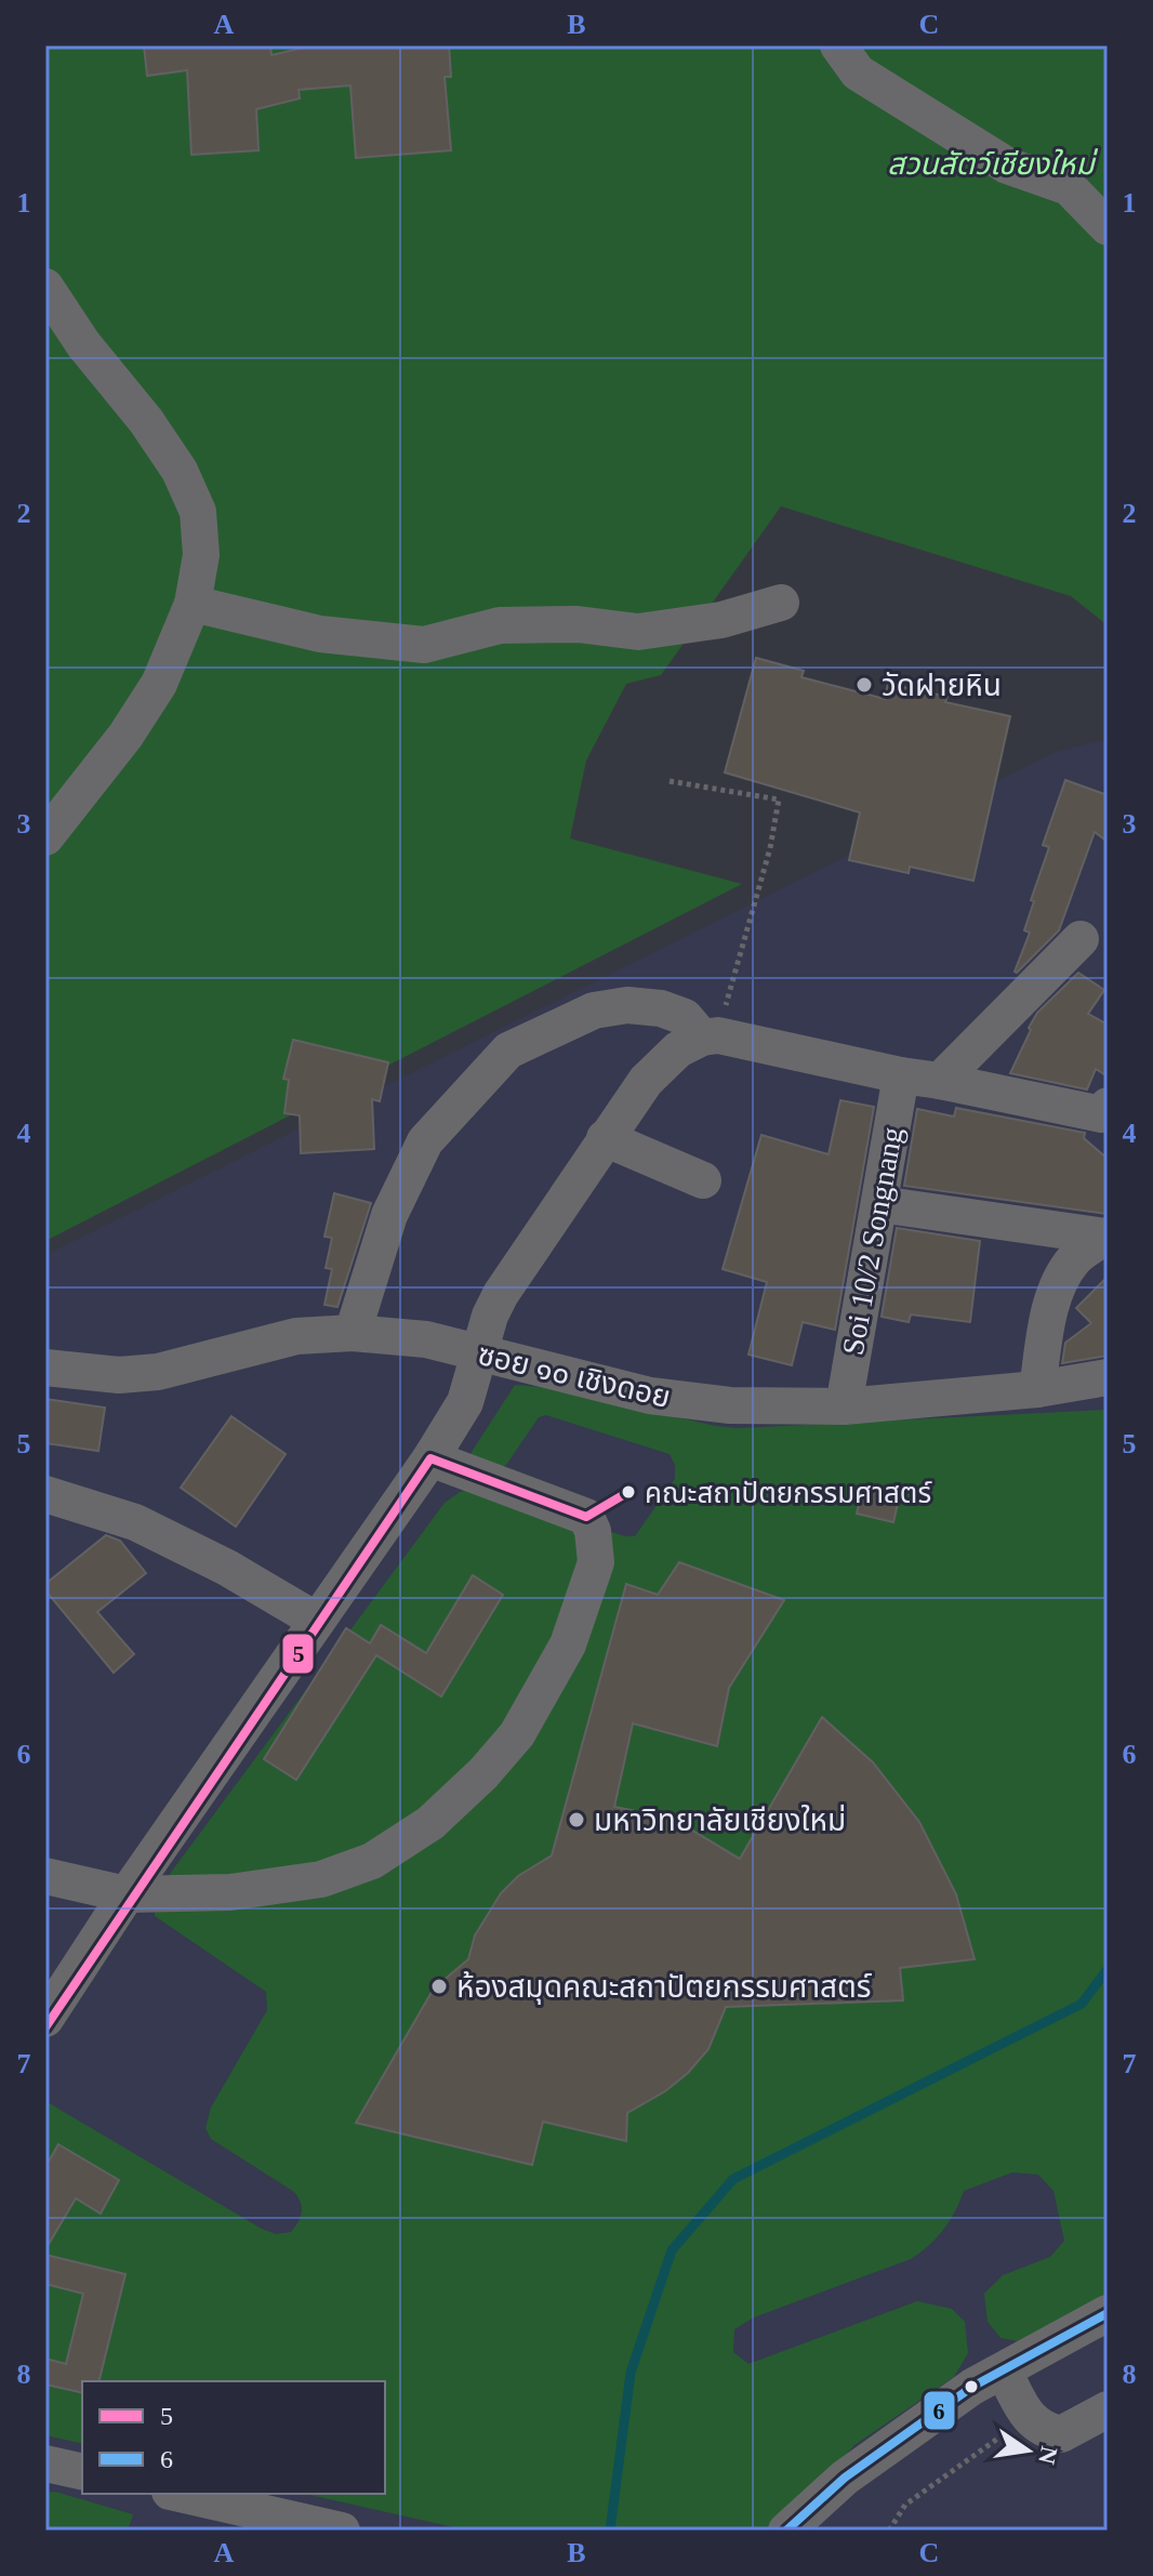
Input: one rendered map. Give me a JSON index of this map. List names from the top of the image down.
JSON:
{
  "streets": {
    "street": ["Soi 10/2 Songnang", "ซอย ๑๐ เชิงดอย"]
  },
  "crossings": [
    ["Soi 10/2 Songnang", "ซอย ๑๐ เชิงดอย"]
  ],
  "parks": ["สวนสัตว์เชียงใหม่"],
  "places": [
    "วัดฝายหิน",
    "คณะสถาปัตยกรรมศาสตร์",
    "มหาวิทยาลัยเชียงใหม่",
    "ห้องสมุดคณะสถาปัตยกรรมศาสตร์"
  ],
  "lines": ["transit line 5", "transit line 6"],
  "legend": ["5", "6"],
  "north": "right",
  "grid": {
    "columns": ["A", "B", "C"],
    "rows": [
      "1",
      "2",
      "3",
      "4",
      "5",
      "6",
      "7",
      "8"
    ]
  }
}
